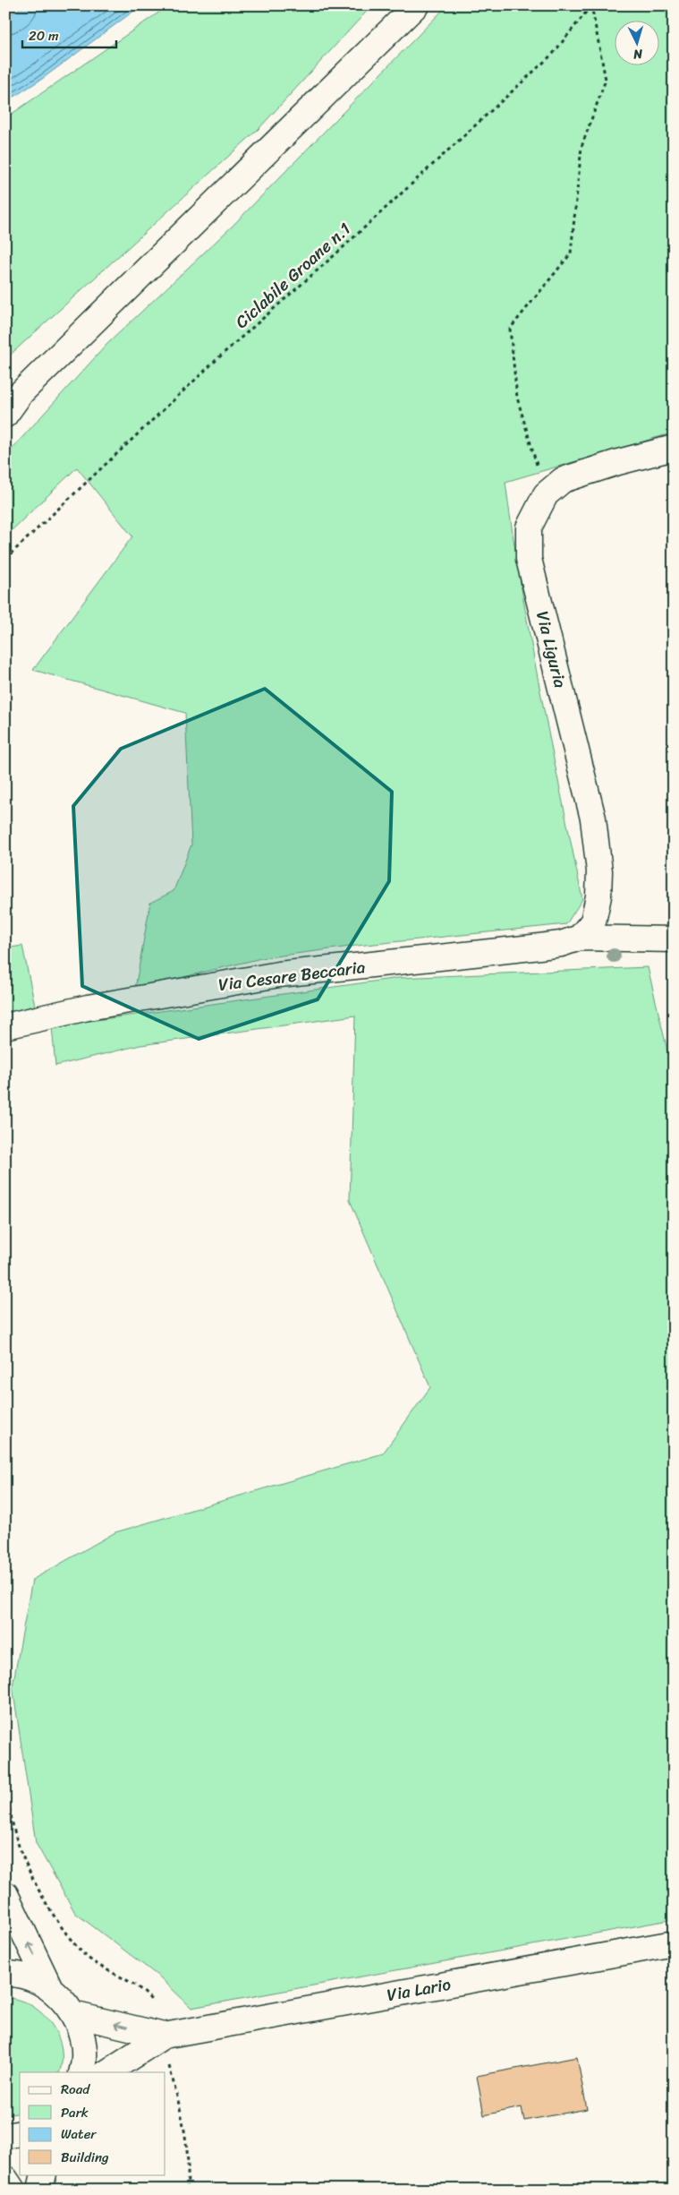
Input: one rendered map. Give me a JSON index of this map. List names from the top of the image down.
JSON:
{
  "streets": {
    "street": ["Via Liguria", "Via Cesare Beccaria", "Via Lario"],
    "path": ["Ciclabile Groane n.1"]
  },
  "crossings": [
    ["Via Liguria", "Via Cesare Beccaria"]
  ],
  "legend": [
    "Road",
    "Park",
    "Water",
    "Building"
  ],
  "scale_bar": "20 m",
  "north": "bottom"
}
